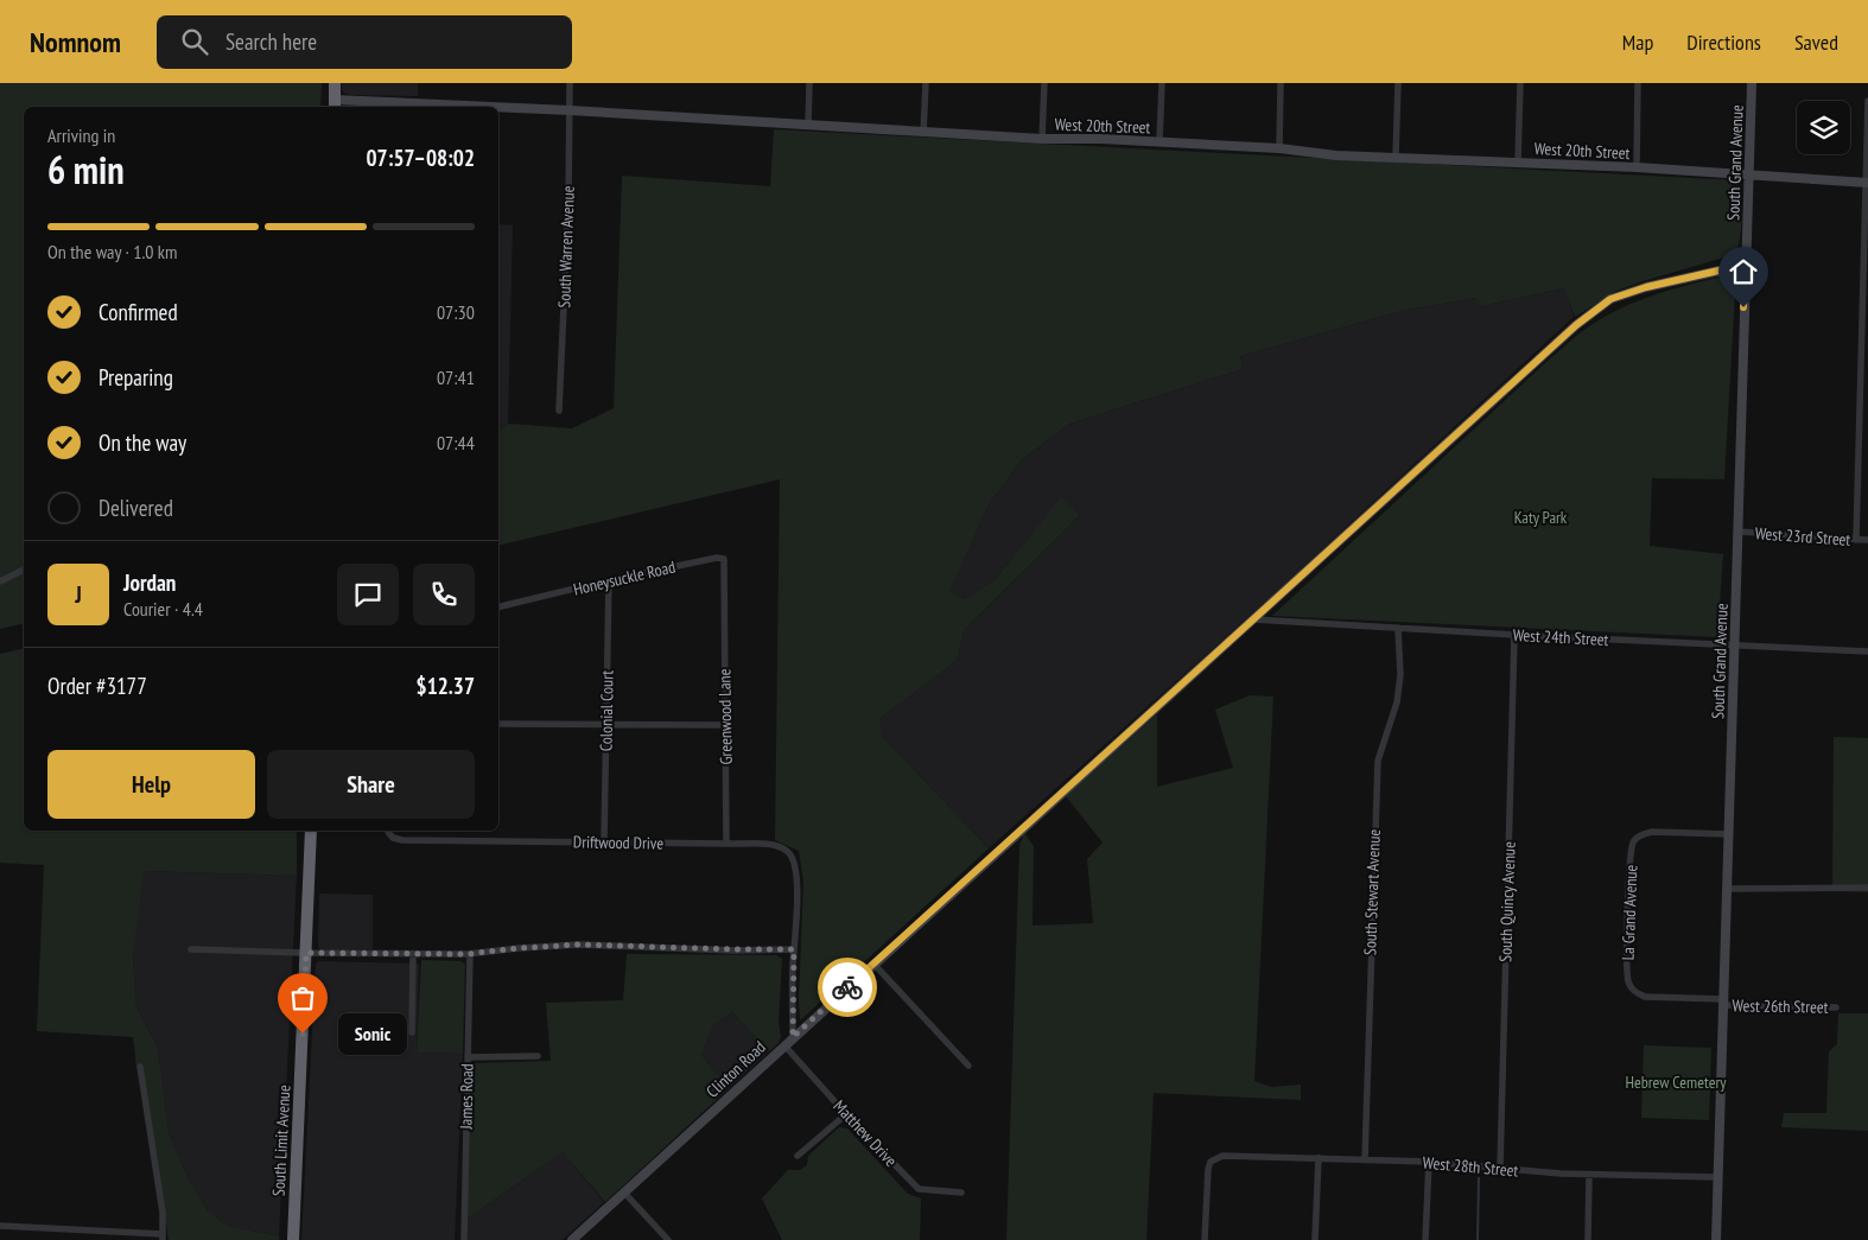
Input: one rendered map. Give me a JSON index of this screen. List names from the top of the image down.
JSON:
{
  "streets": {
    "highway": ["South Limit Avenue"],
    "street": [
      "West 20th Street",
      "South Grand Avenue",
      "South Warren Avenue",
      "West 23rd Street",
      "Honeysuckle Road",
      "West 24th Street",
      "Colonial Court",
      "Greenwood Lane",
      "Driftwood Drive",
      "South Stewart Avenue",
      "South Quincy Avenue",
      "La Grand Avenue",
      "West 26th Street",
      "Clinton Road",
      "James Road",
      "Matthew Drive",
      "West 28th Street"
    ]
  },
  "crossings": [
    ["West 20th Street", "South Grand Avenue"],
    ["West 20th Street", "South Warren Avenue"],
    ["South Grand Avenue", "West 23rd Street"],
    ["South Grand Avenue", "West 24th Street"],
    ["South Grand Avenue", "La Grand Avenue"],
    ["South Grand Avenue", "West 26th Street"],
    ["South Grand Avenue", "Clinton Road"],
    ["South Grand Avenue", "West 28th Street"],
    ["Honeysuckle Road", "Colonial Court"],
    ["Honeysuckle Road", "Greenwood Lane"],
    ["West 24th Street", "South Stewart Avenue"],
    ["West 24th Street", "South Quincy Avenue"],
    ["West 24th Street", "Clinton Road"],
    ["Colonial Court", "Driftwood Drive"],
    ["Greenwood Lane", "Driftwood Drive"],
    ["South Stewart Avenue", "West 28th Street"],
    ["South Quincy Avenue", "West 28th Street"],
    ["La Grand Avenue", "West 26th Street"],
    ["Clinton Road", "Matthew Drive"]
  ],
  "parks": ["Katy Park", "Hebrew Cemetery"],
  "places": ["Sonic"],
  "page": {
    "header": "Nomnom",
    "search": "Search here",
    "nav": ["Map", "Directions", "Saved"],
    "heading": ["6 min", "Arriving in", "07:57–08:02"],
    "panel": [
      "Jordan",
      "Courier · 4.4",
      "Order #3177",
      "$12.37"
    ],
    "bar": "On the way · 1.0 km",
    "list": [
      ["Confirmed", "07:30"],
      ["Preparing", "07:41"],
      ["On the way", "07:44"],
      "Delivered"
    ],
    "round": "J",
    "buttons": ["Help", "Share"],
    "bubble": "Sonic"
  }
}
